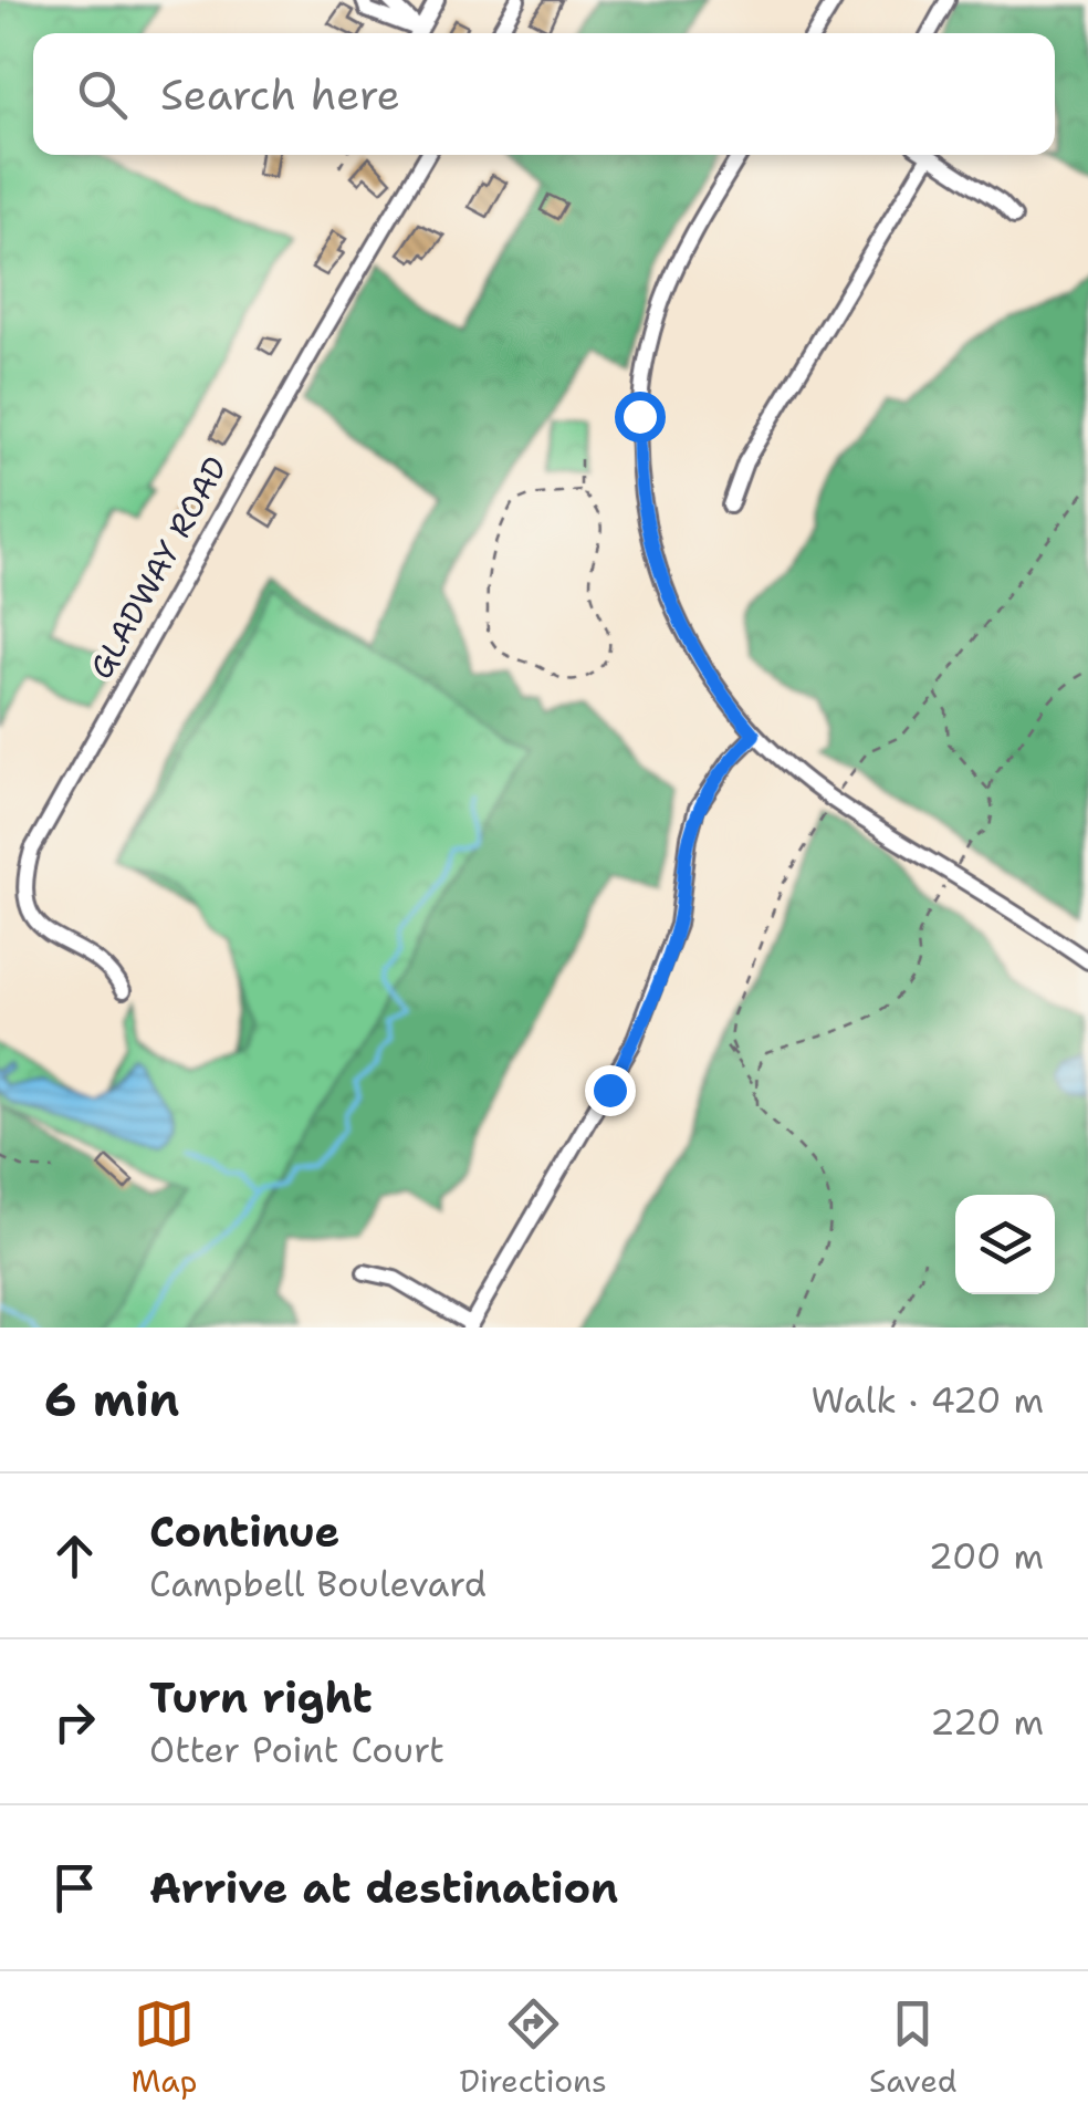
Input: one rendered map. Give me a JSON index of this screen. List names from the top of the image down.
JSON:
{
  "streets": {
    "street": ["GLADWAY ROAD"]
  },
  "page": {
    "search": "Search here",
    "heading": ["6 min", "Walk · 420 m"],
    "list": [
      ["Continue", "Campbell Boulevard", "200 m"],
      ["Turn right", "Otter Point Court", "220 m"],
      "Arrive at destination"
    ],
    "nav": ["Map", "Directions", "Saved"]
  }
}
